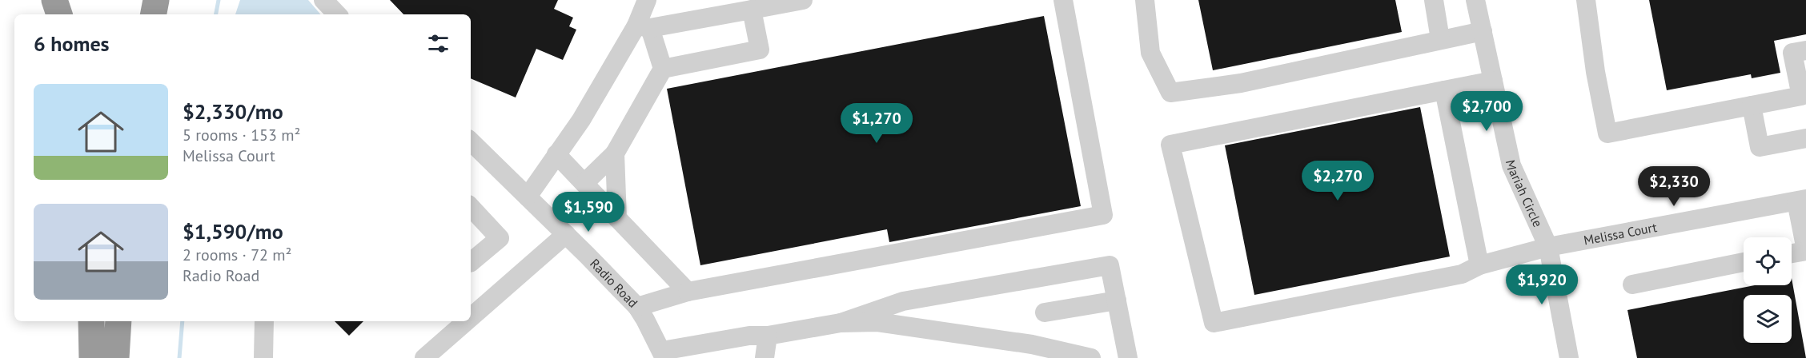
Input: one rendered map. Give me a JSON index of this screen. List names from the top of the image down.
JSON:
{
  "streets": {
    "street": ["Mariah Circle", "Melissa Court", "Radio Road"]
  },
  "crossings": [
    ["Mariah Circle", "Melissa Court"]
  ],
  "page": {
    "heading": "6 homes",
    "list": [
      {
        "name": "$2,330/mo",
        "note": "5 rooms · 153 m² · Melissa Court"
      },
      {
        "name": "$1,590/mo",
        "note": "2 rooms · 72 m² · Radio Road"
      }
    ],
    "price": [
      "$2,700",
      "$1,270",
      "$2,270",
      "$2,330",
      "$1,590",
      "$1,920"
    ]
  }
}
